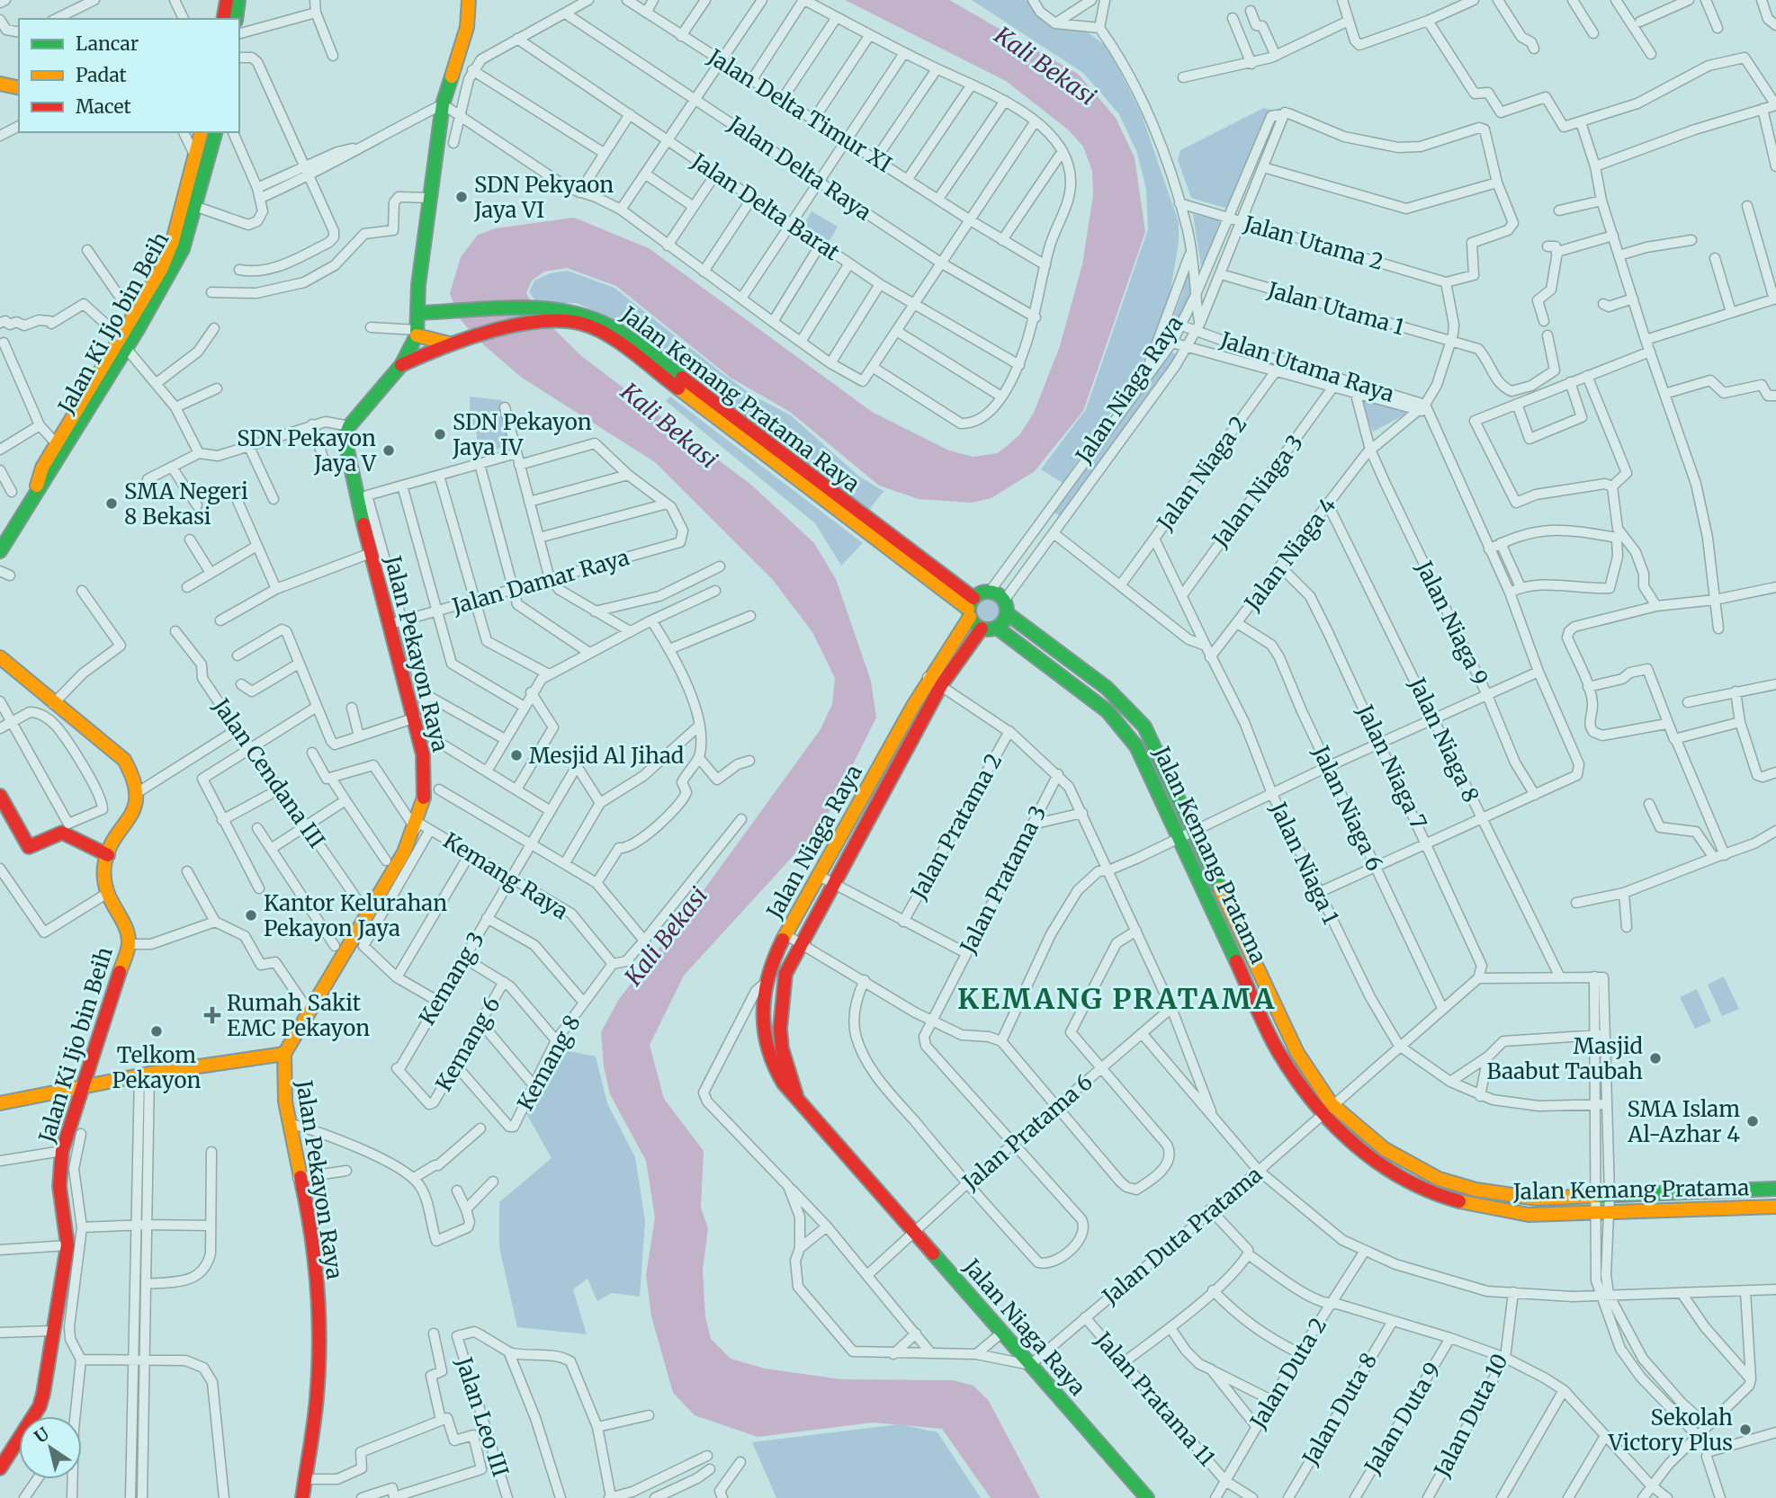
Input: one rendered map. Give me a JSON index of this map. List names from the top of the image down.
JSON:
{
  "streets": {
    "street": [
      "Jalan Delta Timur XI",
      "Jalan Delta Raya",
      "Jalan Delta Barat",
      "Jalan Utama 2",
      "Jalan Utama 1",
      "Jalan Ki Ijo bin Beih",
      "Jalan Utama Raya",
      "Jalan Niaga Raya",
      "Jalan Kemang Pratama Raya",
      "Jalan Niaga 2",
      "Jalan Niaga 3",
      "Jalan Niaga 4",
      "Jalan Damar Raya",
      "Jalan Niaga 9",
      "Jalan Pekayon Raya",
      "Jalan Niaga 8",
      "Jalan Niaga 7",
      "Jalan Cendana III",
      "Jalan Niaga 6",
      "Jalan Pratama 2",
      "Jalan Kemang Pratama",
      "Jalan Niaga 1",
      "Kemang Raya",
      "Jalan Pratama 3",
      "Kemang 3",
      "Kemang 6",
      "Kemang 8",
      "Jalan Pratama 6",
      "Jalan Duta Pratama",
      "Jalan Duta 2",
      "Jalan Pratama 11",
      "Jalan Duta 8",
      "Jalan Duta 10",
      "Jalan Leo III",
      "Jalan Duta 9"
    ]
  },
  "crossings": [
    ["Jalan Utama 2", "Jalan Niaga Raya"],
    ["Jalan Utama 1", "Jalan Niaga Raya"],
    ["Jalan Utama Raya", "Jalan Niaga Raya"],
    ["Jalan Utama Raya", "Jalan Niaga 2"],
    ["Jalan Utama Raya", "Jalan Niaga 4"],
    ["Jalan Niaga Raya", "Jalan Kemang Pratama Raya"],
    ["Jalan Niaga Raya", "Jalan Kemang Pratama"],
    ["Jalan Niaga Raya", "Jalan Pratama 6"],
    ["Jalan Niaga Raya", "Jalan Duta Pratama"],
    ["Jalan Niaga 2", "Jalan Niaga 1"],
    ["Jalan Niaga 3", "Jalan Niaga 1"],
    ["Jalan Niaga 4", "Jalan Niaga 9"],
    ["Jalan Niaga 4", "Jalan Niaga 8"],
    ["Jalan Niaga 4", "Jalan Niaga 7"],
    ["Jalan Niaga 4", "Jalan Niaga 6"],
    ["Jalan Niaga 4", "Jalan Niaga 1"],
    ["Jalan Damar Raya", "Jalan Pekayon Raya"],
    ["Jalan Pekayon Raya", "Jalan Cendana III"],
    ["Jalan Pekayon Raya", "Kemang Raya"],
    ["Jalan Niaga 7", "Jalan Duta Pratama"],
    ["Jalan Niaga 6", "Jalan Duta Pratama"],
    ["Jalan Kemang Pratama", "Jalan Duta Pratama"],
    ["Jalan Niaga 1", "Jalan Duta Pratama"],
    ["Kemang Raya", "Kemang 3"],
    ["Kemang Raya", "Kemang 8"],
    ["Jalan Pratama 3", "Jalan Pratama 6"],
    ["Kemang 3", "Kemang 6"],
    ["Kemang 6", "Kemang 8"],
    ["Jalan Duta Pratama", "Jalan Pratama 11"],
    ["Jalan Duta 2", "Jalan Pratama 11"]
  ],
  "districts": ["KEMANG PRATAMA"],
  "water": ["Kali Bekasi"],
  "places": {
    "other": [
      "SDN Pekyaon Jaya VI",
      "SDN Pekayon Jaya IV",
      "SDN Pekayon Jaya V",
      "SMA Negeri 8 Bekasi",
      "Mesjid Al Jihad",
      "Kantor Kelurahan Pekayon Jaya",
      "Telkom Pekayon",
      "Masjid Baabut Taubah",
      "SMA Islam Al-Azhar 4",
      "Sekolah Victory Plus"
    ],
    "health": ["Rumah Sakit EMC Pekayon"]
  },
  "legend": ["Lancar", "Padat", "Macet"],
  "north": "top left"
}
